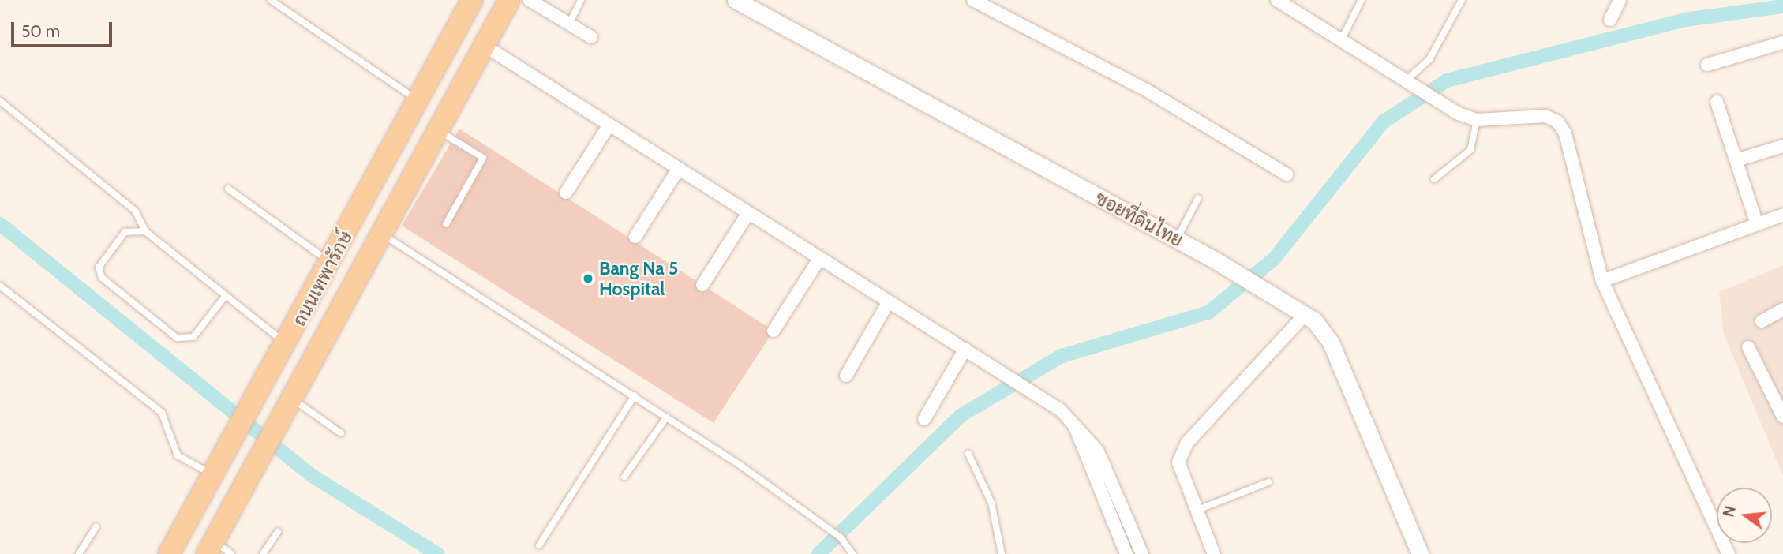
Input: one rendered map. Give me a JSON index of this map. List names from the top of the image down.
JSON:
{
  "streets": {
    "main road": ["ถนนเทพารักษ์"],
    "street": ["ซอยที่ดินไทย"]
  },
  "places": ["Bang Na 5 Hospital"],
  "scale_bar": "50 m",
  "north": "left"
}
